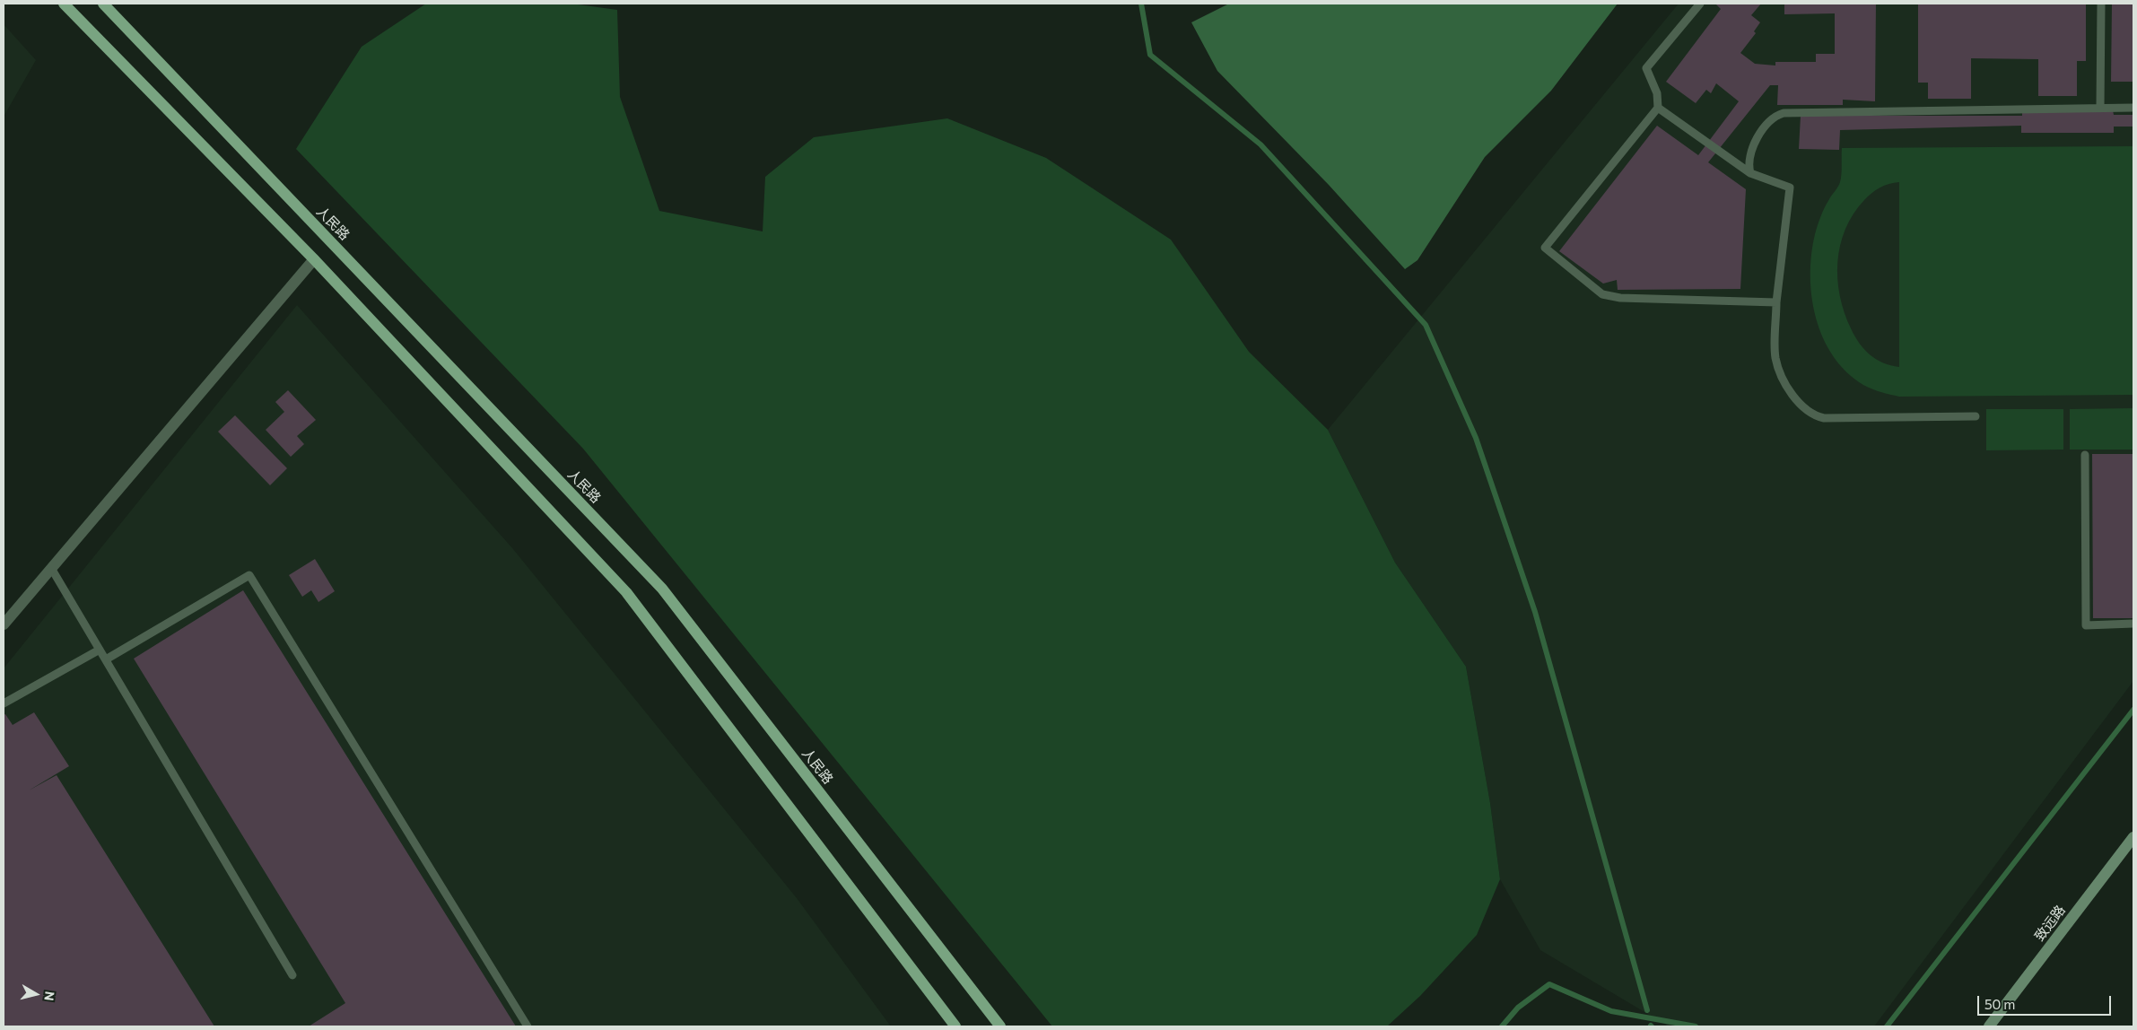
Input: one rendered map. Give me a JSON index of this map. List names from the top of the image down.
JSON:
{
  "streets": {
    "main road": ["人民路", "致远路"]
  },
  "scale_bar": "50 m",
  "north": "right"
}
